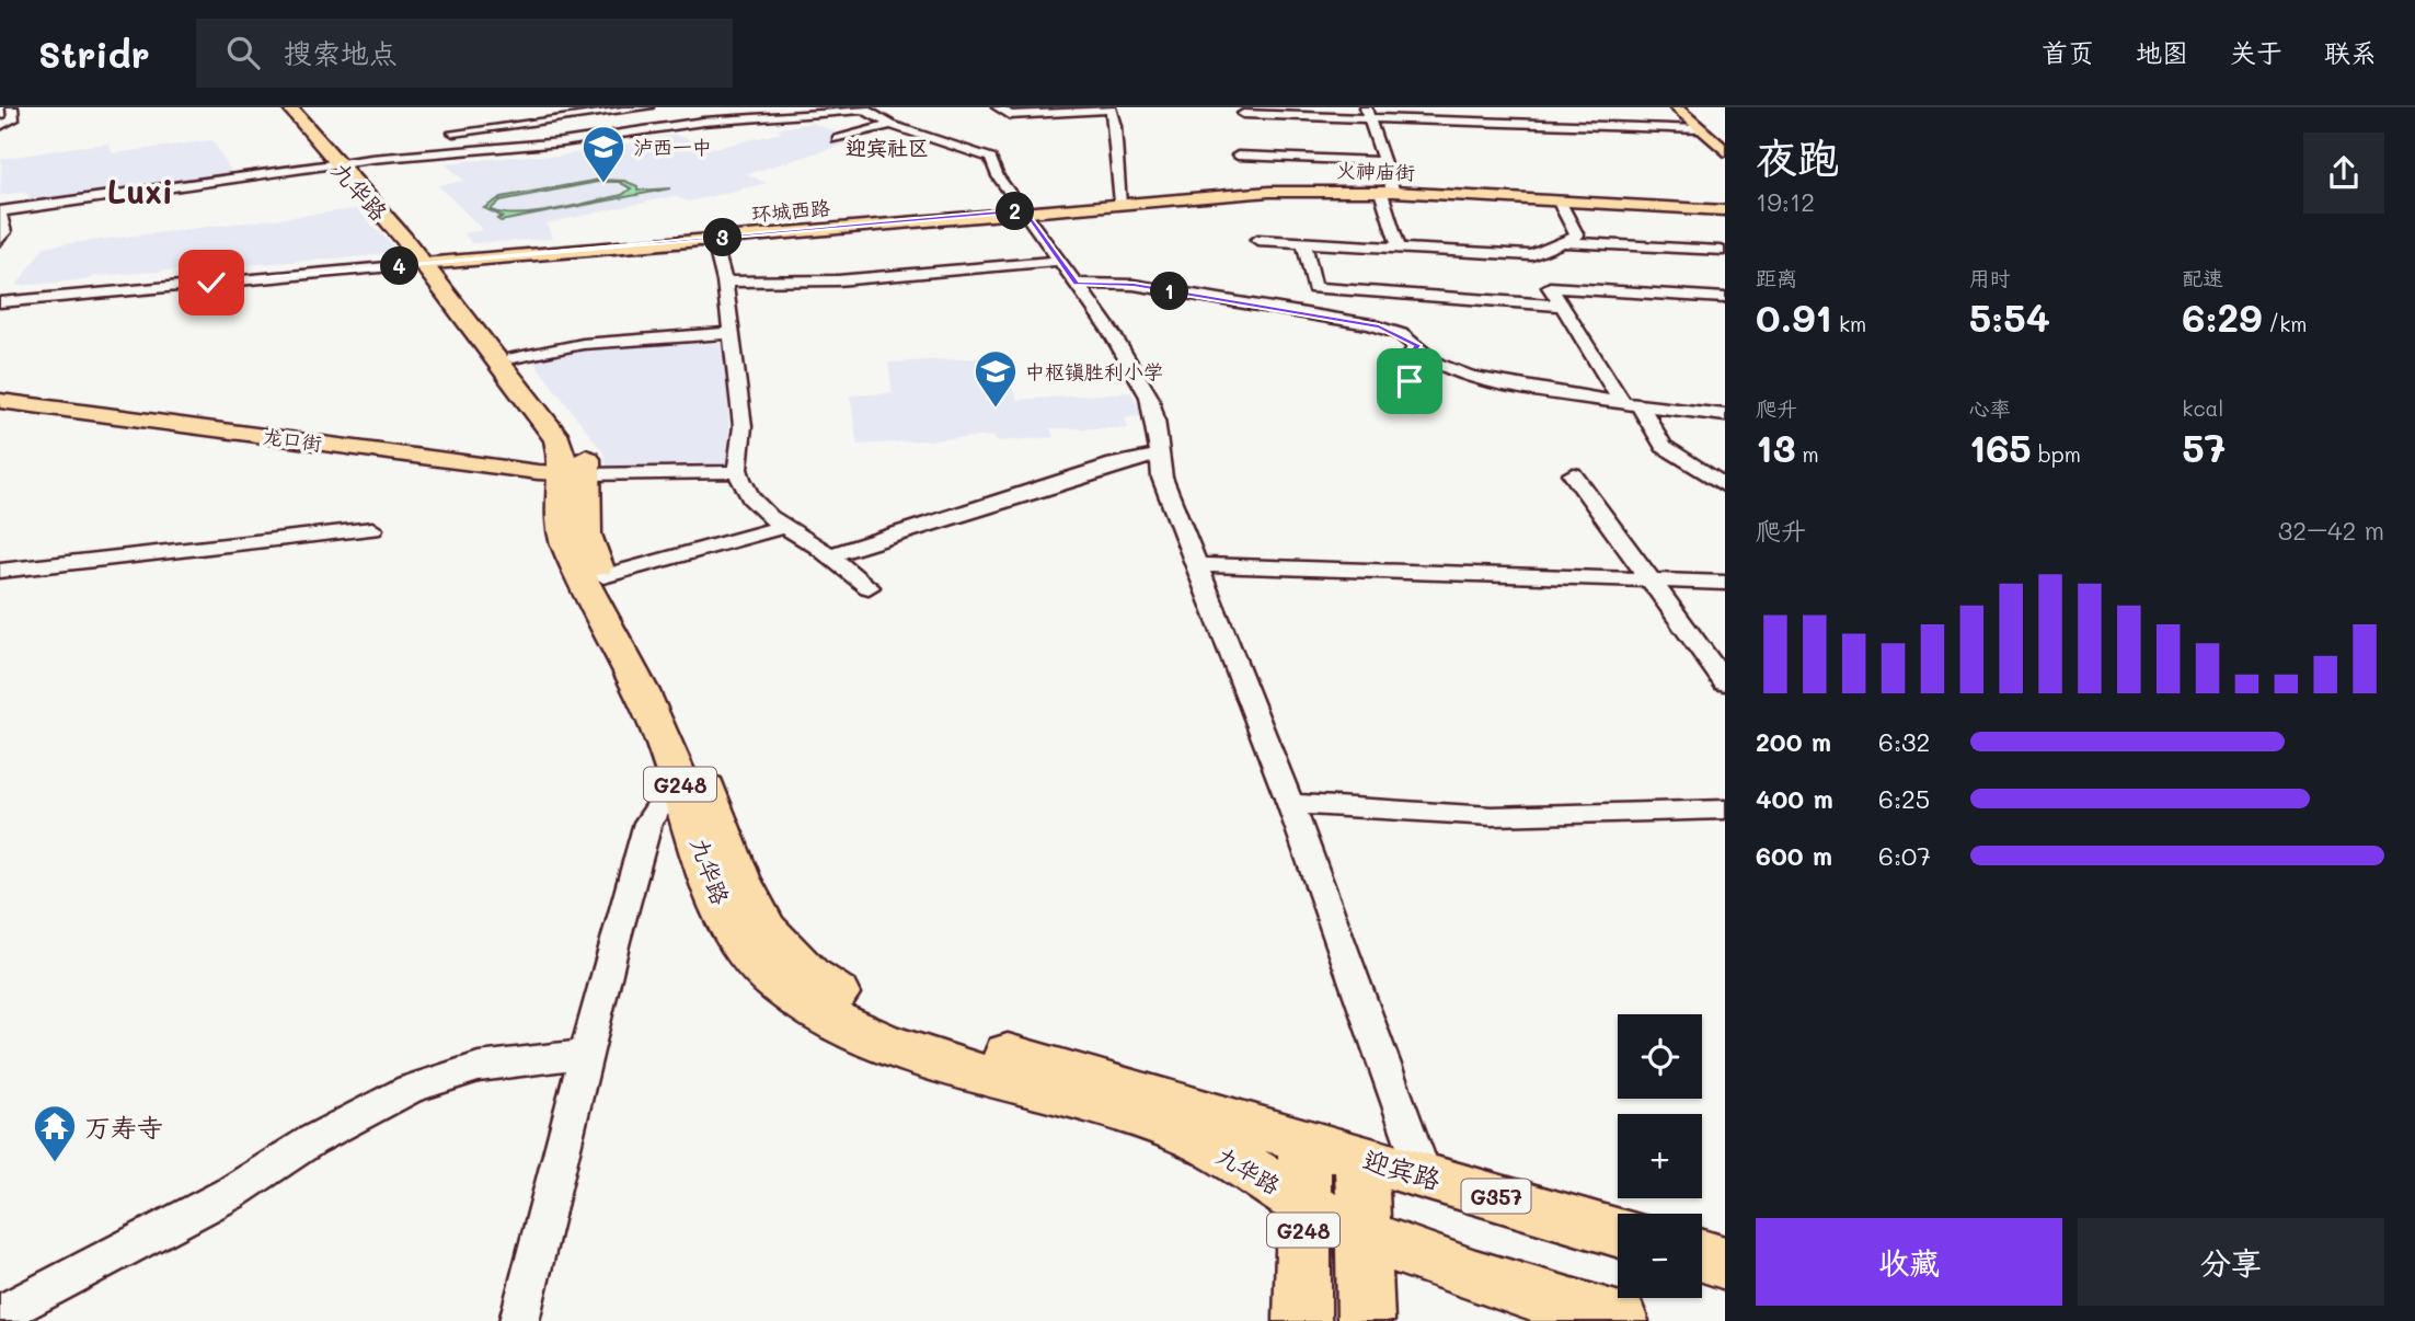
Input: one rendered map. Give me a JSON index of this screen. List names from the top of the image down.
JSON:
{
  "streets": {
    "highway": [
      "九华路",
      "G248",
      "迎宾路",
      "G357"
    ],
    "main road": ["火神庙街", "环城西路", "龙口街"]
  },
  "crossings": [
    ["火神庙街", "环城西路"],
    ["九华路", "环城西路"],
    ["九华路", "龙口街"],
    ["九华路", "G248"],
    ["九华路", "迎宾路"],
    ["G248", "迎宾路"]
  ],
  "districts": ["迎宾社区", "Luxi"],
  "places": {
    "school or university": ["泸西一中", "中枢镇胜利小学"],
    "temple": ["万寿寺"]
  },
  "page": {
    "header": "Stridr",
    "search": "搜索地点",
    "nav": [
      "首页",
      "地图",
      "关于",
      "联系"
    ],
    "heading": ["夜跑", "19:12"],
    "pins": [
      "2",
      "3",
      "4",
      "1"
    ],
    "stats": [
      ["距离", "0.91 km"],
      ["用时", "5:54"],
      ["配速", "6:29 /km"],
      ["爬升", "13 m"],
      ["心率", "165 bpm"],
      ["kcal", "57"]
    ],
    "chart": ["爬升", "32–42 m"],
    "list": [
      {
        "name": "200 m",
        "note": "6:32"
      },
      {
        "name": "400 m",
        "note": "6:25"
      },
      {
        "name": "600 m",
        "note": "6:07"
      }
    ],
    "map_buttons": ["+", "−"],
    "buttons": ["收藏", "分享"]
  }
}
